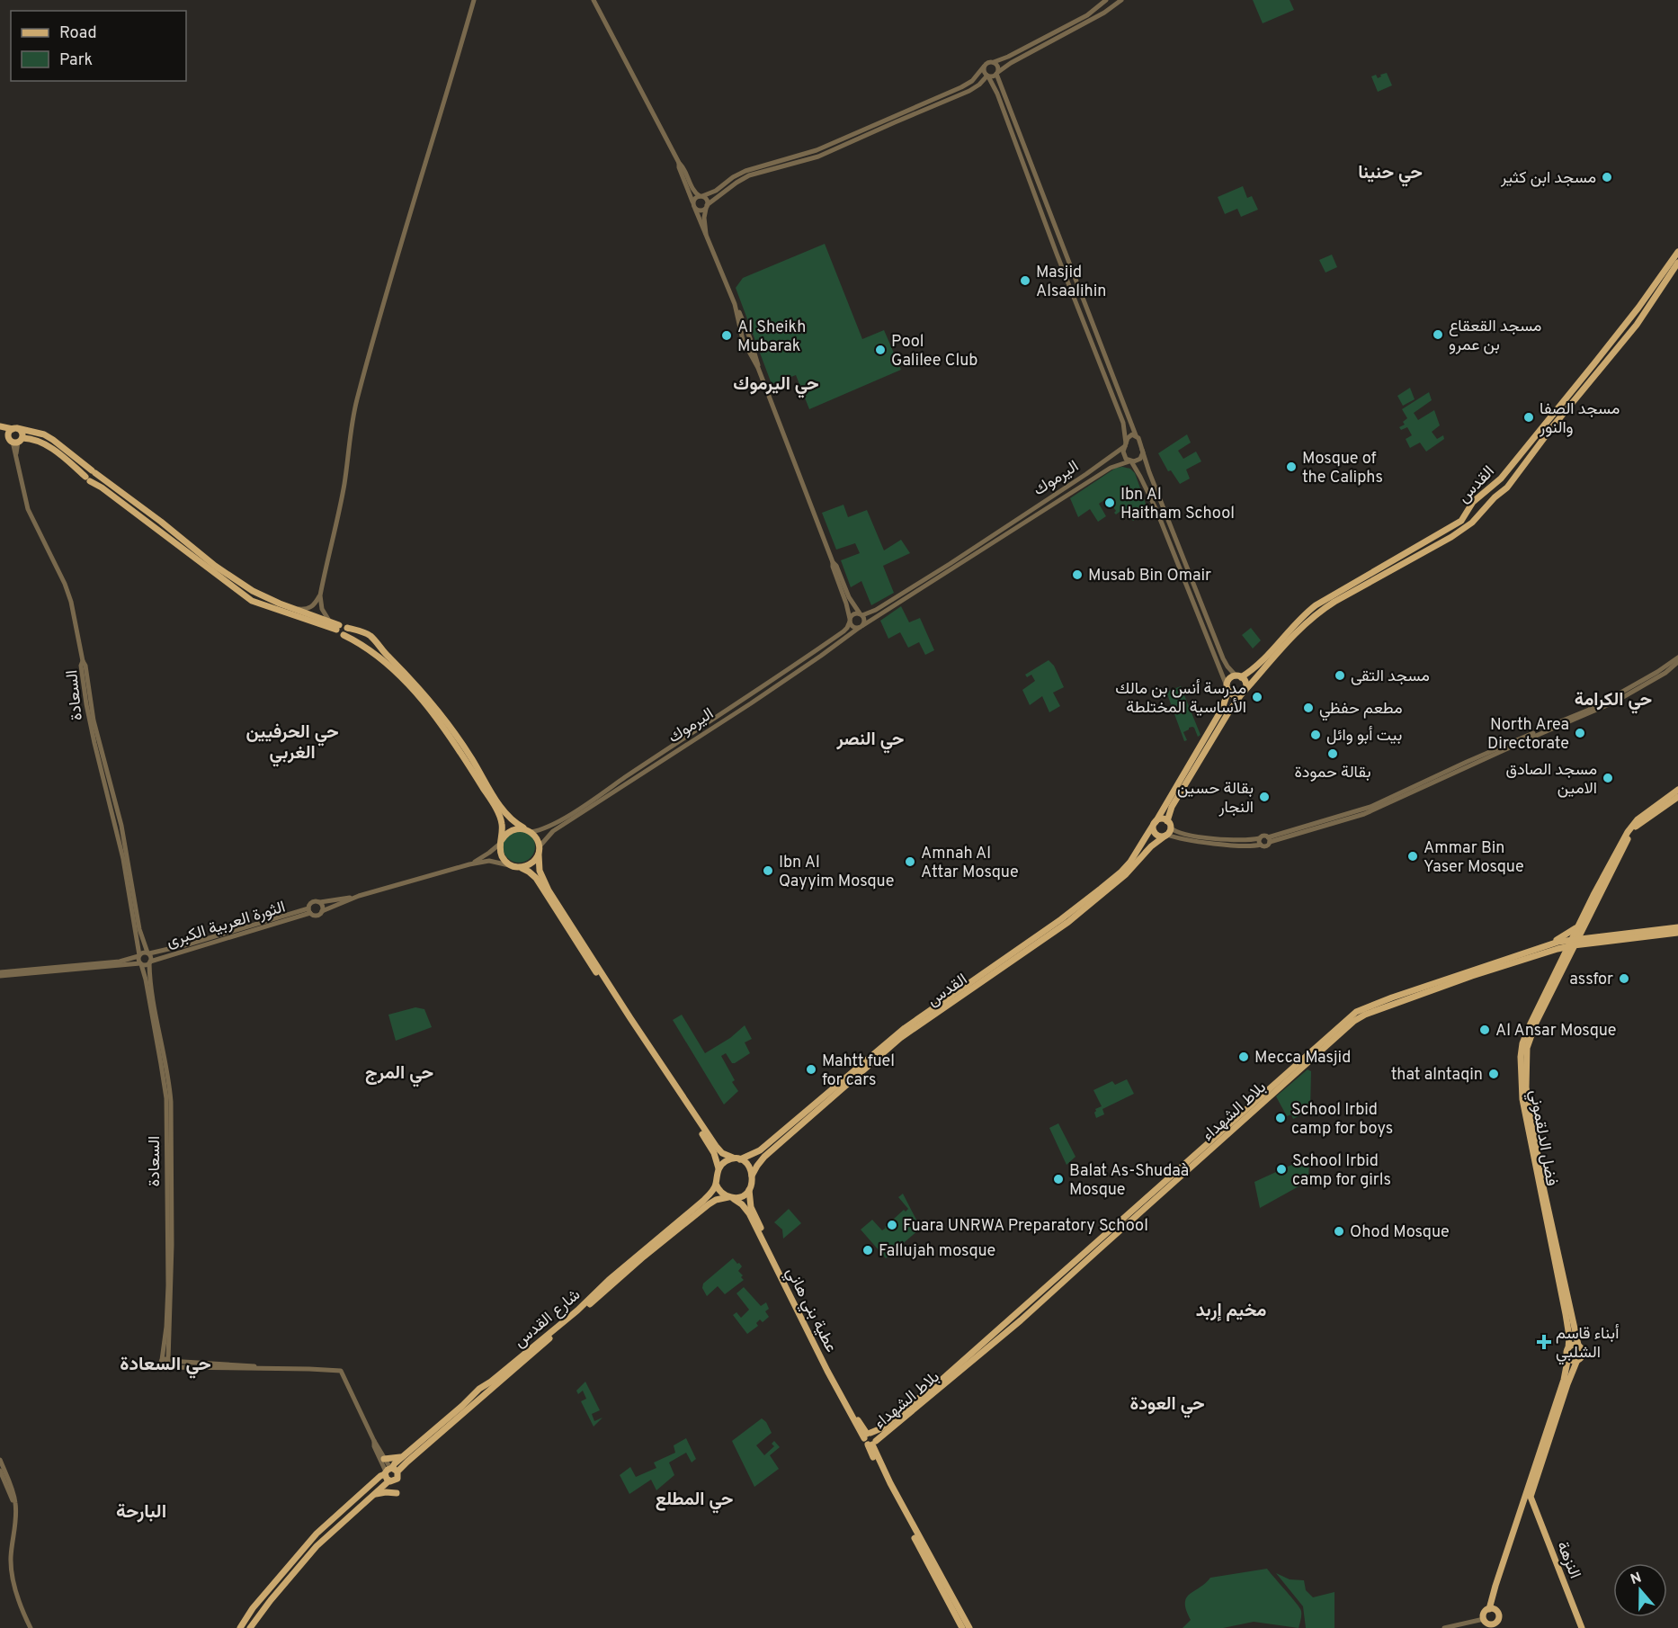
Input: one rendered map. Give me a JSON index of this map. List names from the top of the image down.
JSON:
{
  "streets": {
    "main road": [
      "القدس",
      "بلاط الشهداء",
      "فضل الدلقموني",
      "عطية بني هاني",
      "شارع القدس",
      "النزهة"
    ],
    "street": ["اليرموك", "السعادة", "الثورة العربية الكبرى"]
  },
  "crossings": [
    ["القدس", "عطية بني هاني"],
    ["القدس", "شارع القدس"],
    ["السعادة", "الثورة العربية الكبرى"],
    ["بلاط الشهداء", "فضل الدلقموني"],
    ["بلاط الشهداء", "عطية بني هاني"],
    ["عطية بني هاني", "شارع القدس"]
  ],
  "districts": [
    "حي حنينا",
    "حي اليرموك",
    "حي الكرامة",
    "حي الحرفيين الغربي",
    "حي النصر",
    "حي المرج",
    "مخيم إربد",
    "حي السعادة",
    "حي العودة",
    "حي المطلع",
    "البارحة"
  ],
  "places": {
    "other": [
      "مسجد ابن كثير",
      "Masjid Alsaalihin",
      "مسجد القعقاع بن عمرو",
      "Al Sheikh Mubarak",
      "Pool Galilee Club",
      "مسجد الصفا والنور",
      "Mosque of the Caliphs",
      "Ibn Al Haitham School",
      "Musab Bin Omair",
      "مسجد التقى",
      "مدرسة أنس بن مالك الأساسية المختلطة",
      "مطعم حفظي",
      "North Area Directorate",
      "بيت أبو وائل",
      "بقالة حمودة",
      "مسجد الصادق الامين",
      "بقالة حسين النجار",
      "Ammar Bin Yaser Mosque",
      "Amnah Al Attar Mosque",
      "Ibn Al Qayyim Mosque",
      "assfor",
      "Al Ansar Mosque",
      "Mecca Masjid",
      "Mahtt fuel for cars",
      "that alntaqin",
      "School Irbid camp for boys",
      "School Irbid camp for girls",
      "Balat As-Shudaà Mosque",
      "Fuara UNRWA Preparatory School",
      "Ohod Mosque",
      "Fallujah mosque"
    ],
    "health": ["أبناء قاسم الشلبي"]
  },
  "legend": ["Road", "Park"],
  "north": "top"
}
